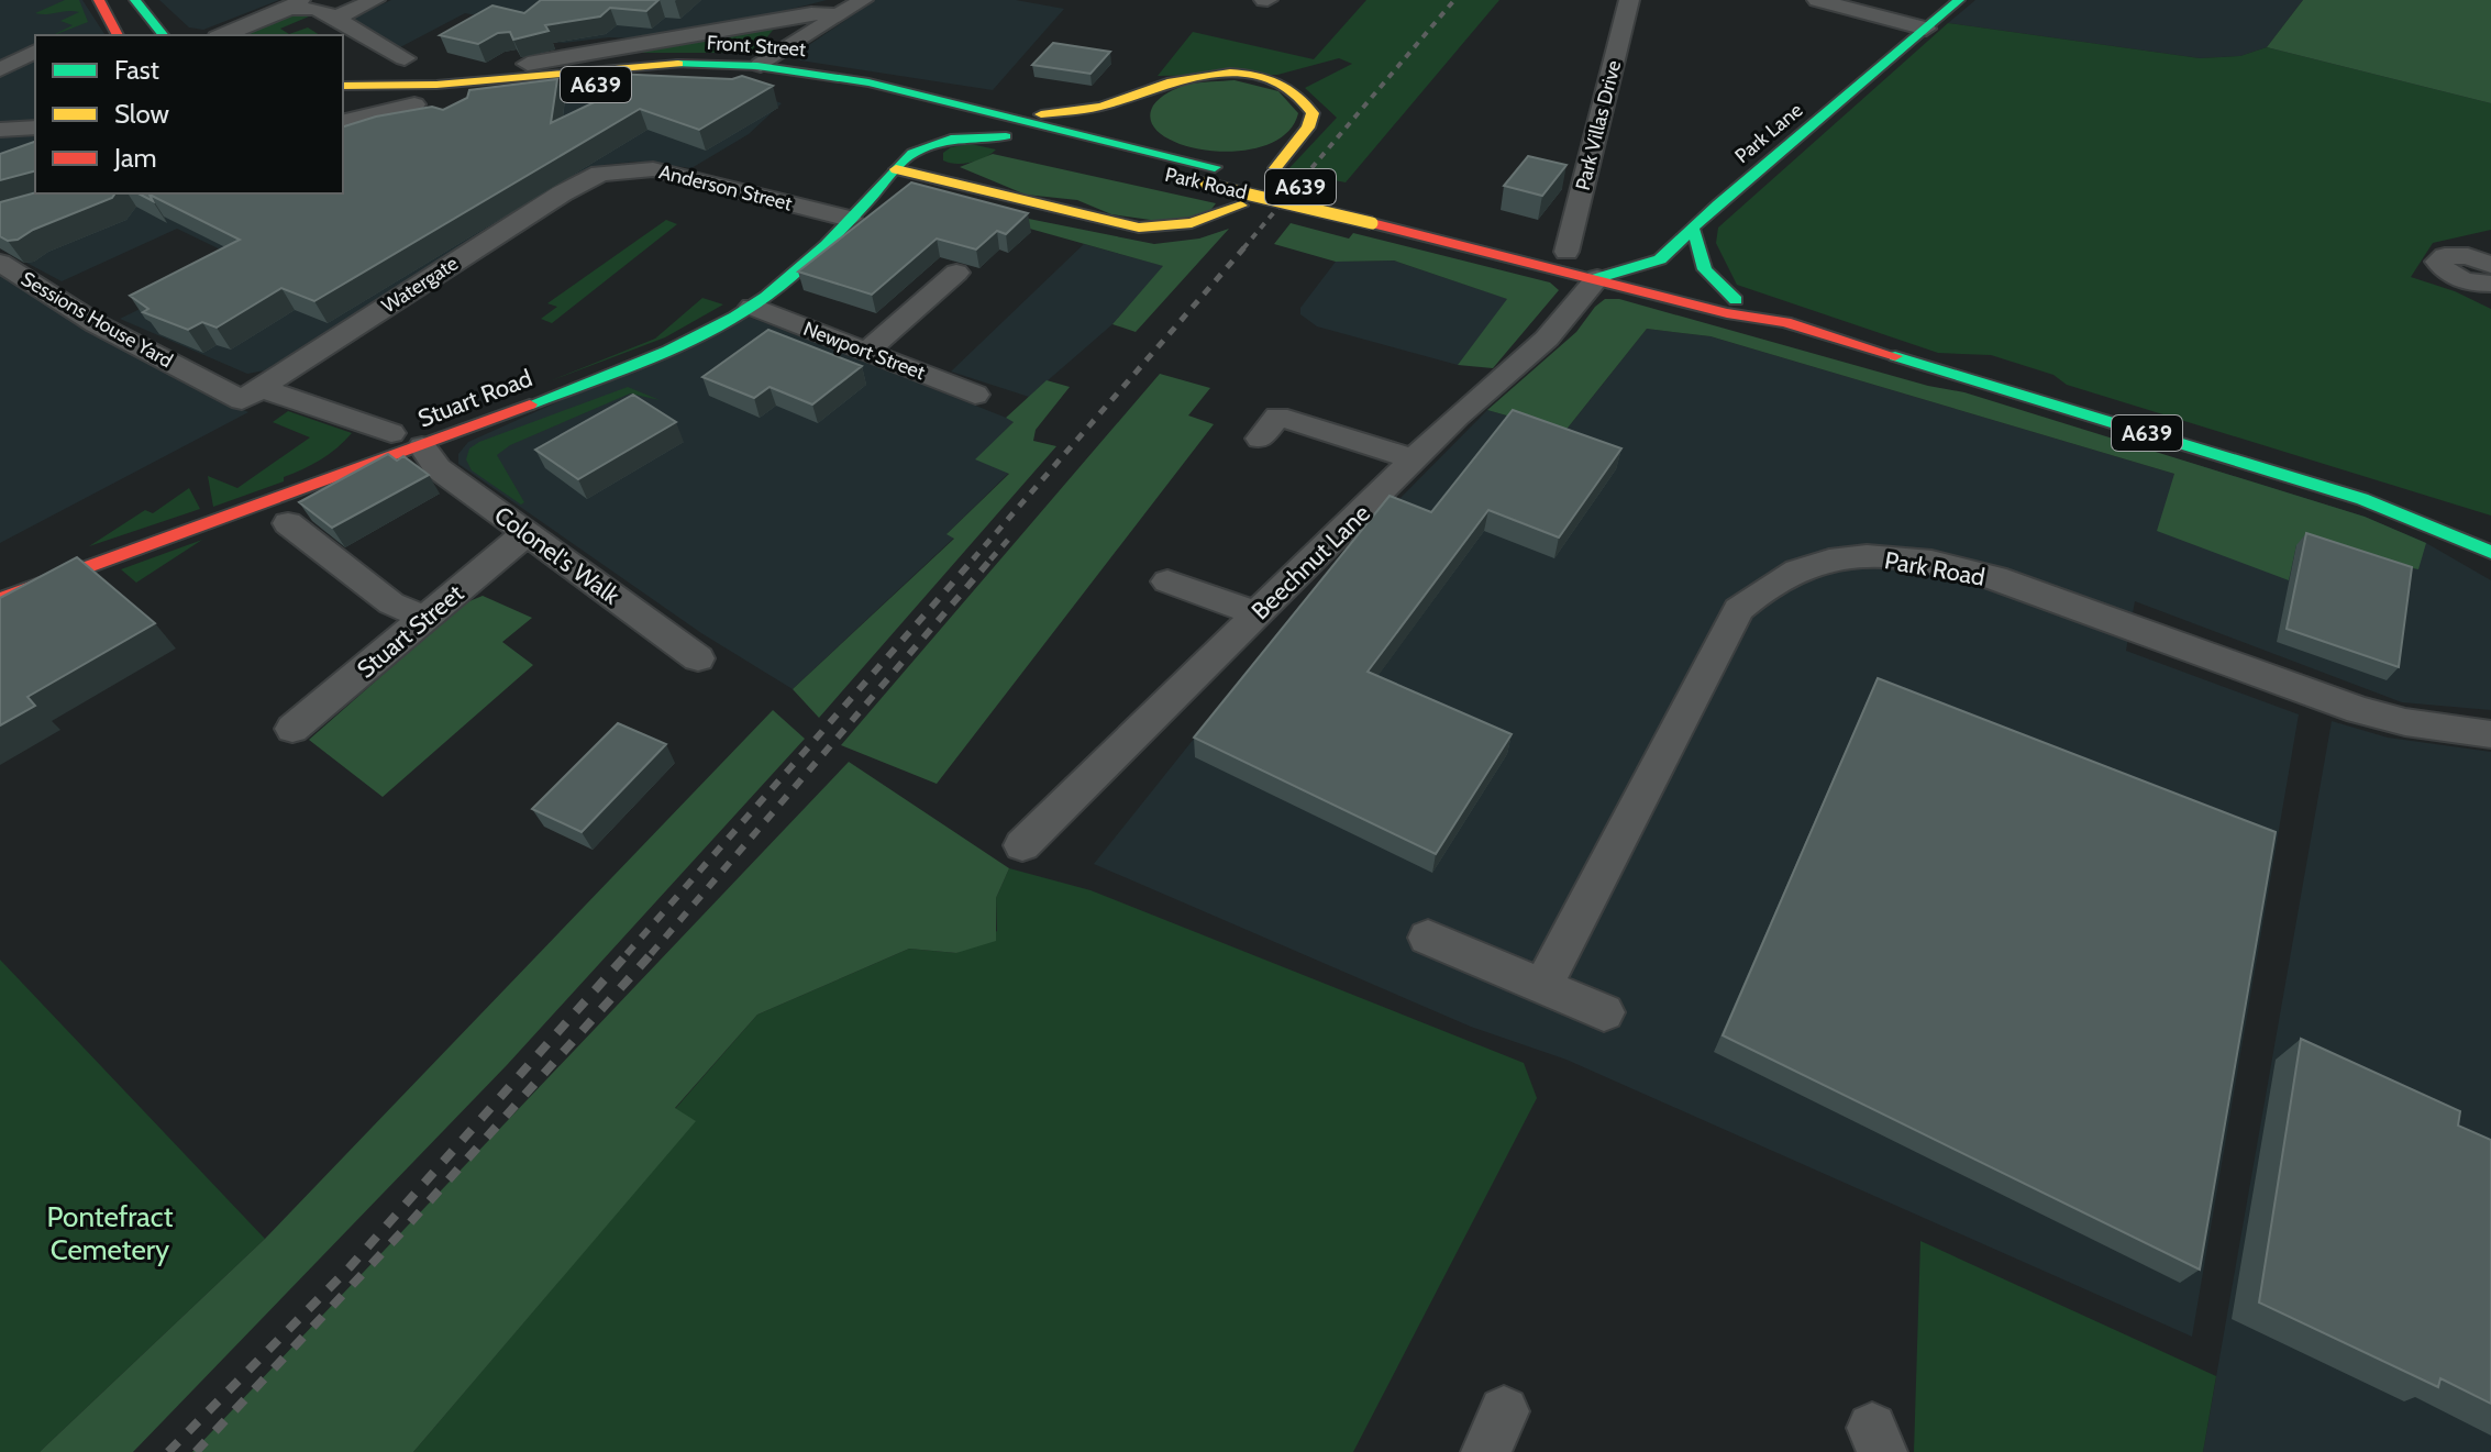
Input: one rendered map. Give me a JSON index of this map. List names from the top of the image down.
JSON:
{
  "streets": {
    "main road": [
      "Front Street",
      "A639",
      "Park Lane",
      "Park Road",
      "Stuart Road"
    ],
    "street": [
      "Park Villas Drive",
      "Anderson Street",
      "Watergate",
      "Sessions House Yard",
      "Newport Street",
      "Colonel's Walk",
      "Beechnut Lane",
      "Stuart Street"
    ]
  },
  "crossings": [
    ["Front Street", "Park Road"],
    ["Park Villas Drive", "Park Road"],
    ["Park Villas Drive", "Beechnut Lane"],
    ["Park Lane", "Park Road"],
    ["Park Road", "Beechnut Lane"],
    ["Anderson Street", "Watergate"],
    ["Anderson Street", "Stuart Road"],
    ["Watergate", "Sessions House Yard"],
    ["Newport Street", "Stuart Road"],
    ["Stuart Road", "Colonel's Walk"],
    ["Colonel's Walk", "Stuart Street"]
  ],
  "parks": ["Pontefract Cemetery"],
  "legend": ["Fast", "Slow", "Jam"]
}
